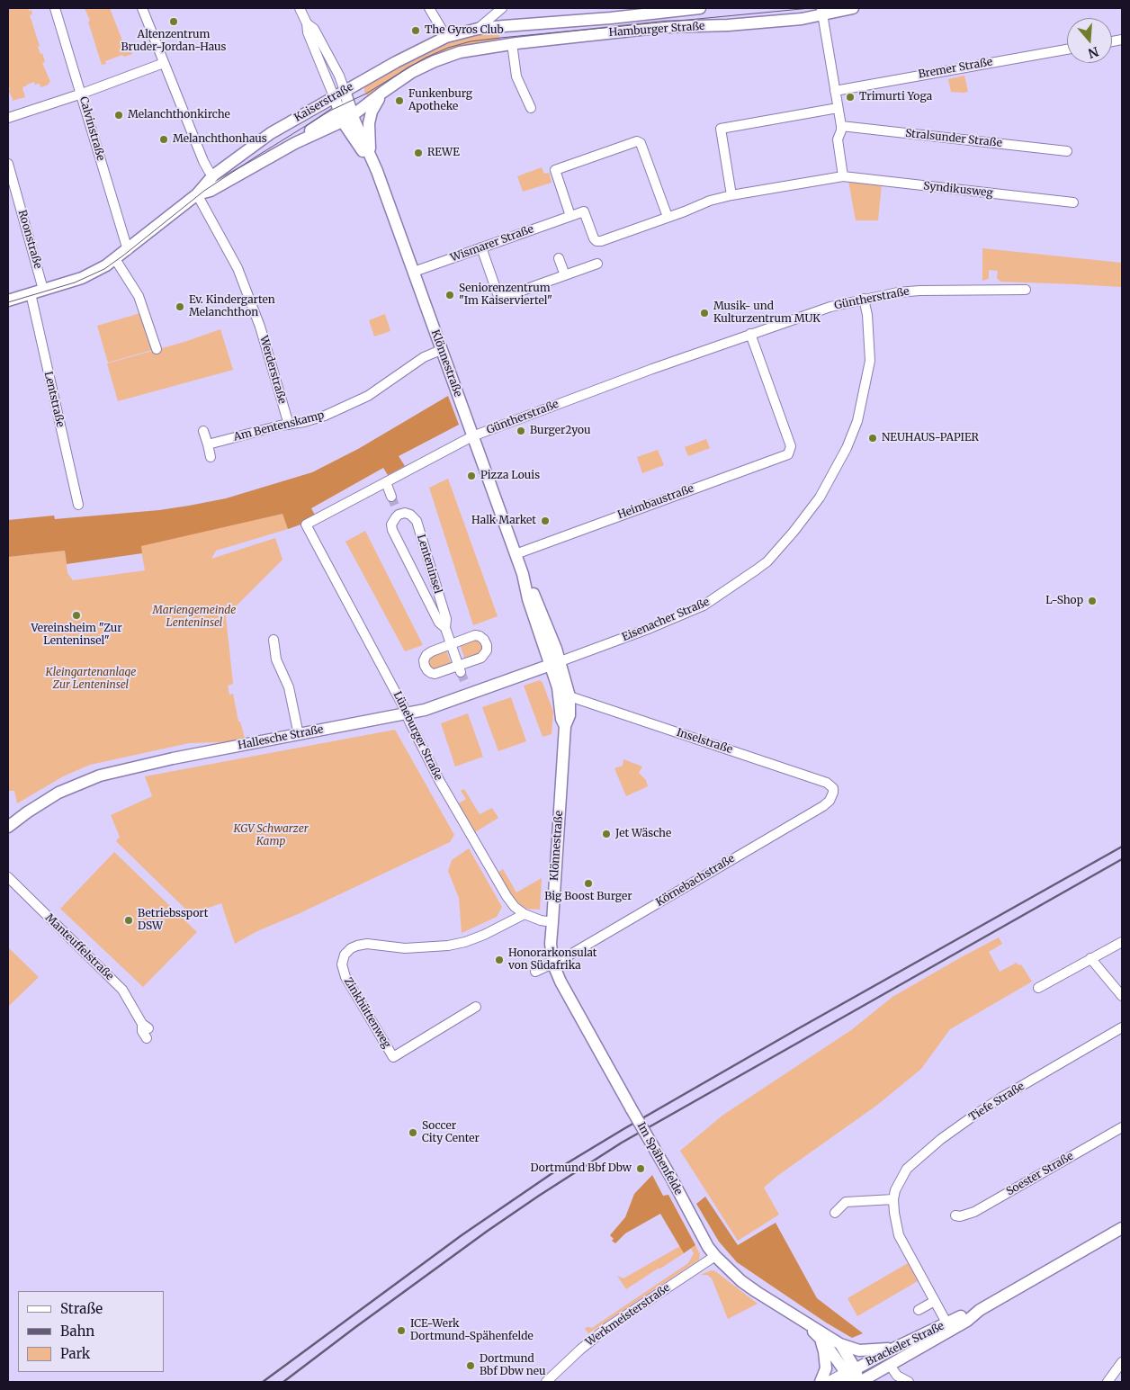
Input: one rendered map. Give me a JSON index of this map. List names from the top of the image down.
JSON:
{
  "streets": {
    "highway": ["Brackeler Straße"],
    "main road": [
      "Hamburger Straße",
      "Kaiserstraße",
      "Klönnestraße",
      "Hallesche Straße",
      "Im Spähenfelde"
    ],
    "street": [
      "Bremer Straße",
      "Calvinstraße",
      "Stralsunder Straße",
      "Syndikusweg",
      "Roonstraße",
      "Wismarer Straße",
      "Güntherstraße",
      "Werderstraße",
      "Lentstraße",
      "Am Bentenskamp",
      "Heimbaustraße",
      "Lenteninsel",
      "Eisenacher Straße",
      "Lüneburger Straße",
      "Inselstraße",
      "Körnebachstraße",
      "Manteuffelstraße",
      "Zinkhüttenweg",
      "Tiefe Straße",
      "Soester Straße",
      "Werkmeisterstraße"
    ]
  },
  "crossings": [
    ["Hamburger Straße", "Kaiserstraße"],
    ["Kaiserstraße", "Calvinstraße"],
    ["Kaiserstraße", "Roonstraße"],
    ["Kaiserstraße", "Klönnestraße"],
    ["Kaiserstraße", "Werderstraße"],
    ["Kaiserstraße", "Lentstraße"],
    ["Wismarer Straße", "Klönnestraße"],
    ["Güntherstraße", "Klönnestraße"],
    ["Güntherstraße", "Heimbaustraße"],
    ["Güntherstraße", "Eisenacher Straße"],
    ["Güntherstraße", "Lüneburger Straße"],
    ["Klönnestraße", "Am Bentenskamp"],
    ["Klönnestraße", "Heimbaustraße"],
    ["Klönnestraße", "Eisenacher Straße"],
    ["Klönnestraße", "Lüneburger Straße"],
    ["Klönnestraße", "Hallesche Straße"],
    ["Klönnestraße", "Inselstraße"],
    ["Klönnestraße", "Körnebachstraße"],
    ["Klönnestraße", "Im Spähenfelde"],
    ["Werderstraße", "Am Bentenskamp"],
    ["Eisenacher Straße", "Hallesche Straße"],
    ["Lüneburger Straße", "Hallesche Straße"],
    ["Lüneburger Straße", "Zinkhüttenweg"],
    ["Inselstraße", "Körnebachstraße"],
    ["Körnebachstraße", "Im Spähenfelde"],
    ["Tiefe Straße", "Brackeler Straße"],
    ["Im Spähenfelde", "Werkmeisterstraße"],
    ["Im Spähenfelde", "Brackeler Straße"]
  ],
  "parks": ["Mariengemeinde Lenteninsel", "Kleingartenanlage Zur Lenteninsel", "KGV Schwarzer Kamp"],
  "places": [
    "Altenzentrum Bruder-Jordan-Haus",
    "The Gyros Club",
    "Trimurti Yoga",
    "Funkenburg Apotheke",
    "Melanchthonkirche",
    "Melanchthonhaus",
    "REWE",
    "Seniorenzentrum \"Im Kaiserviertel\"",
    "Ev. Kindergarten Melanchthon",
    "Musik- und Kulturzentrum MUK",
    "Burger2you",
    "NEUHAUS-PAPIER",
    "Pizza Louis",
    "Halk Market",
    "L-Shop",
    "Vereinsheim \"Zur Lenteninsel\"",
    "Jet Wäsche",
    "Big Boost Burger",
    "Betriebssport DSW",
    "Honorarkonsulat von Südafrika",
    "Soccer City Center",
    "Dortmund Bbf Dbw",
    "ICE-Werk Dortmund-Spähenfelde",
    "Dortmund Bbf Dbw neu"
  ],
  "legend": ["Straße", "Bahn", "Park"],
  "north": "bottom"
}
